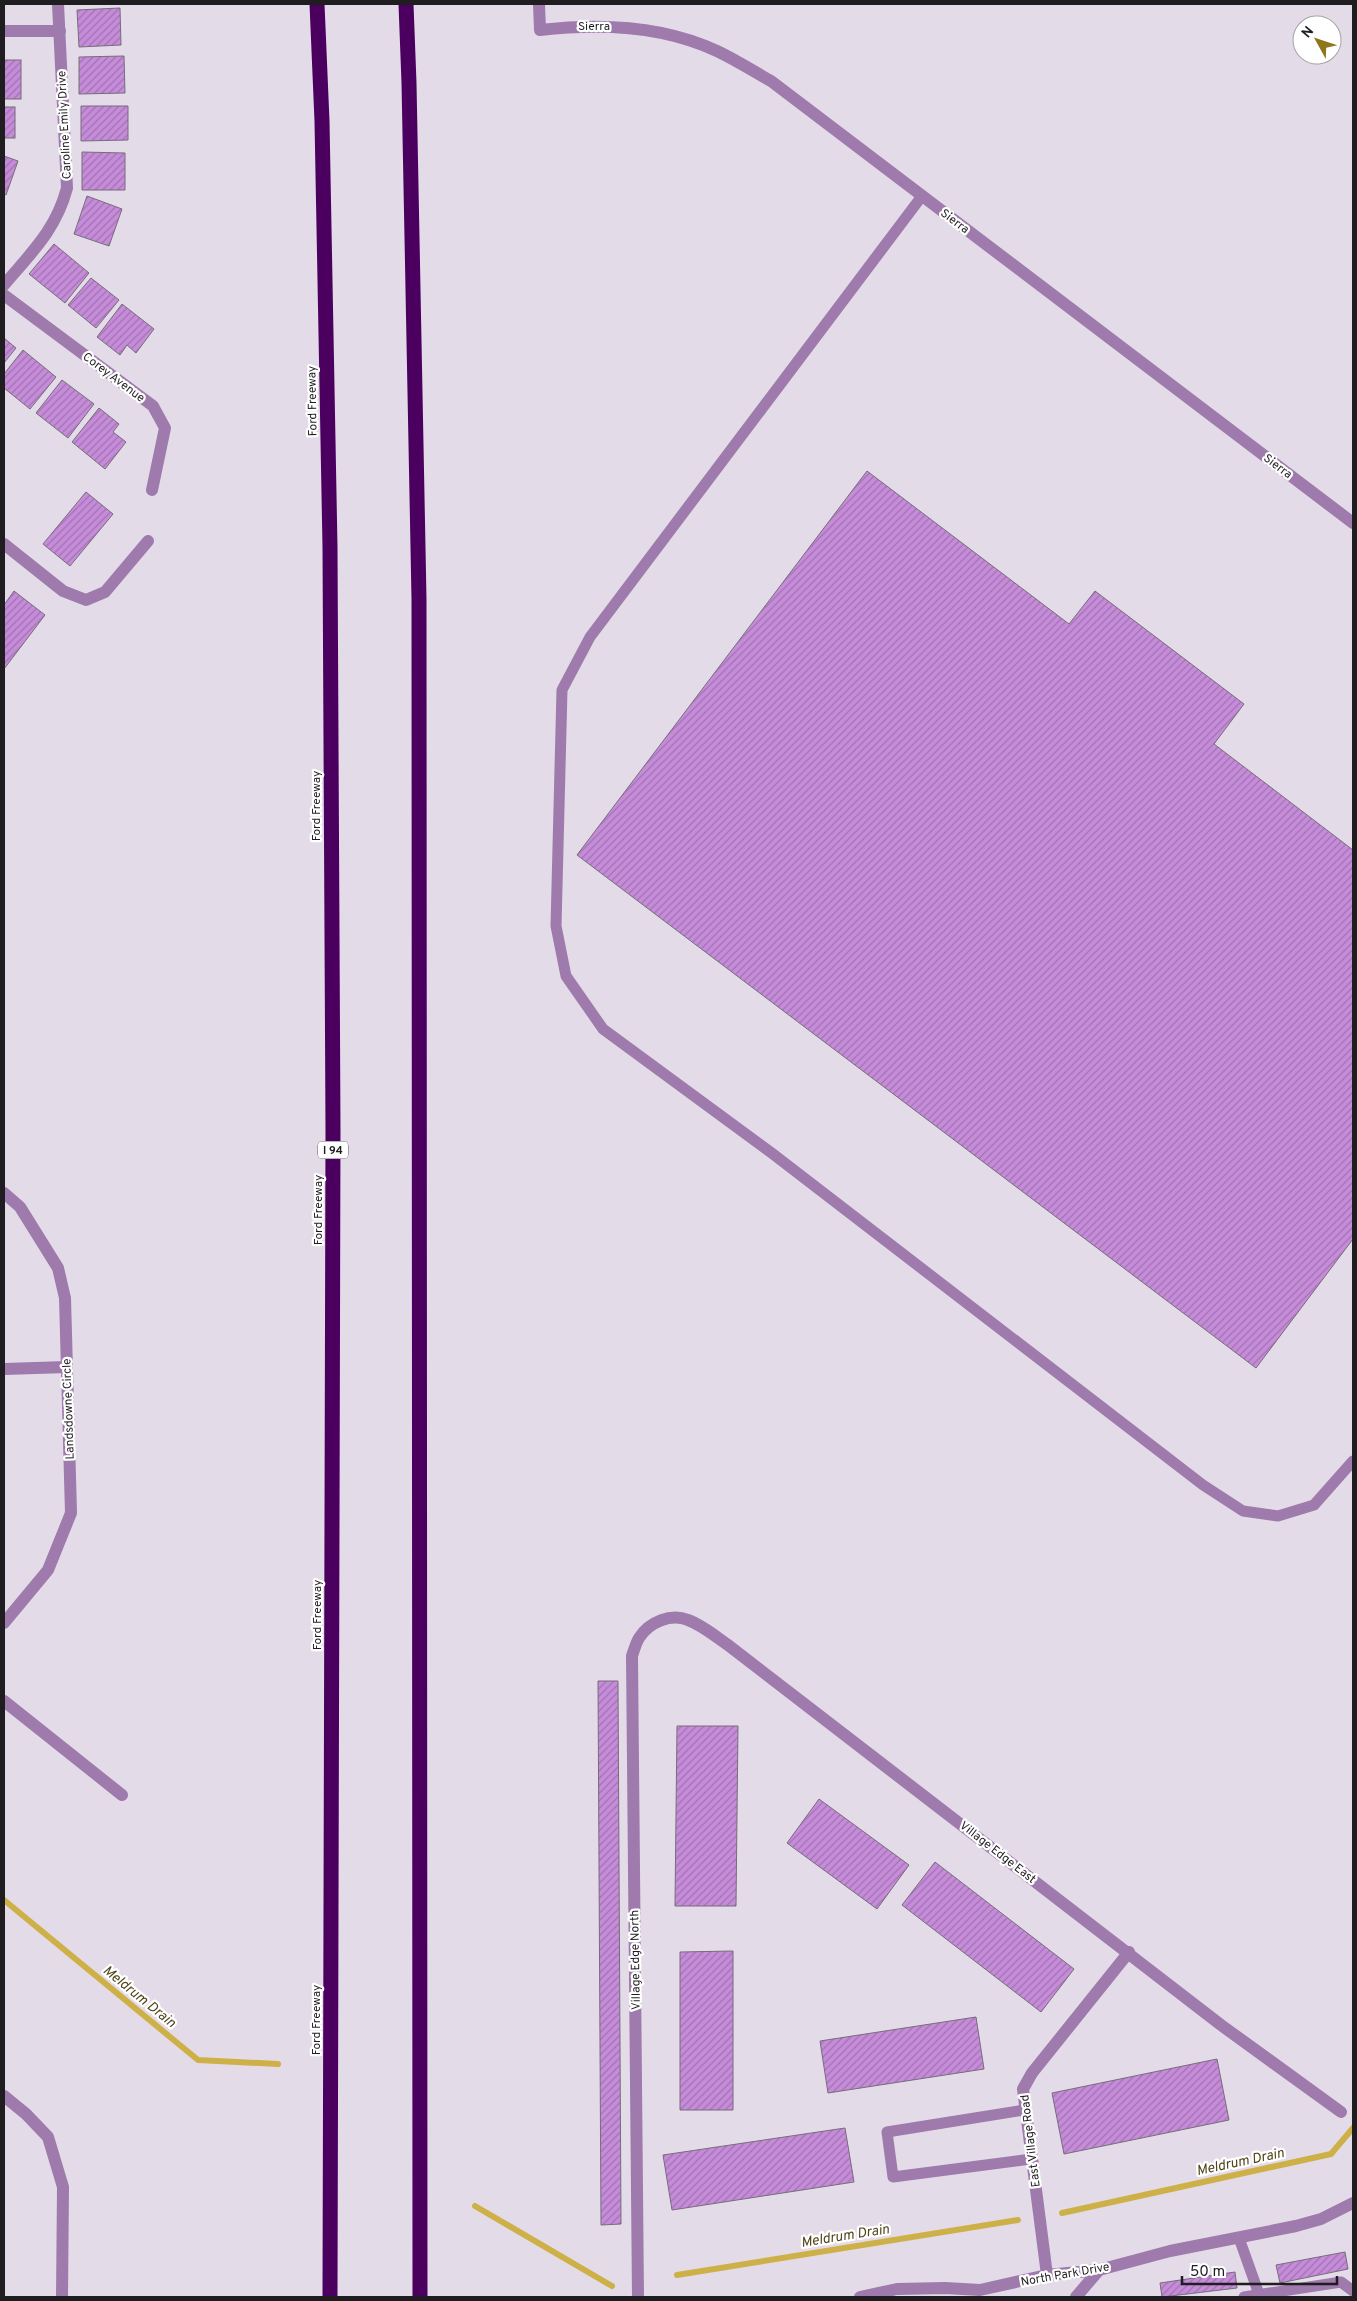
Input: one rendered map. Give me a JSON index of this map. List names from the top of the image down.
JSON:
{
  "streets": {
    "highway": ["Ford Freeway", "I 94"],
    "street": [
      "Sierra",
      "Caroline Emily Drive",
      "Corey Avenue",
      "Landsdowne Circle",
      "Village Edge East",
      "Village Edge North",
      "East Village Road",
      "North Park Drive"
    ]
  },
  "crossings": [
    ["Village Edge East", "Village Edge North"],
    ["Village Edge East", "East Village Road"],
    ["East Village Road", "North Park Drive"]
  ],
  "water": ["Meldrum Drain"],
  "scale_bar": "50 m",
  "north": "top left"
}
